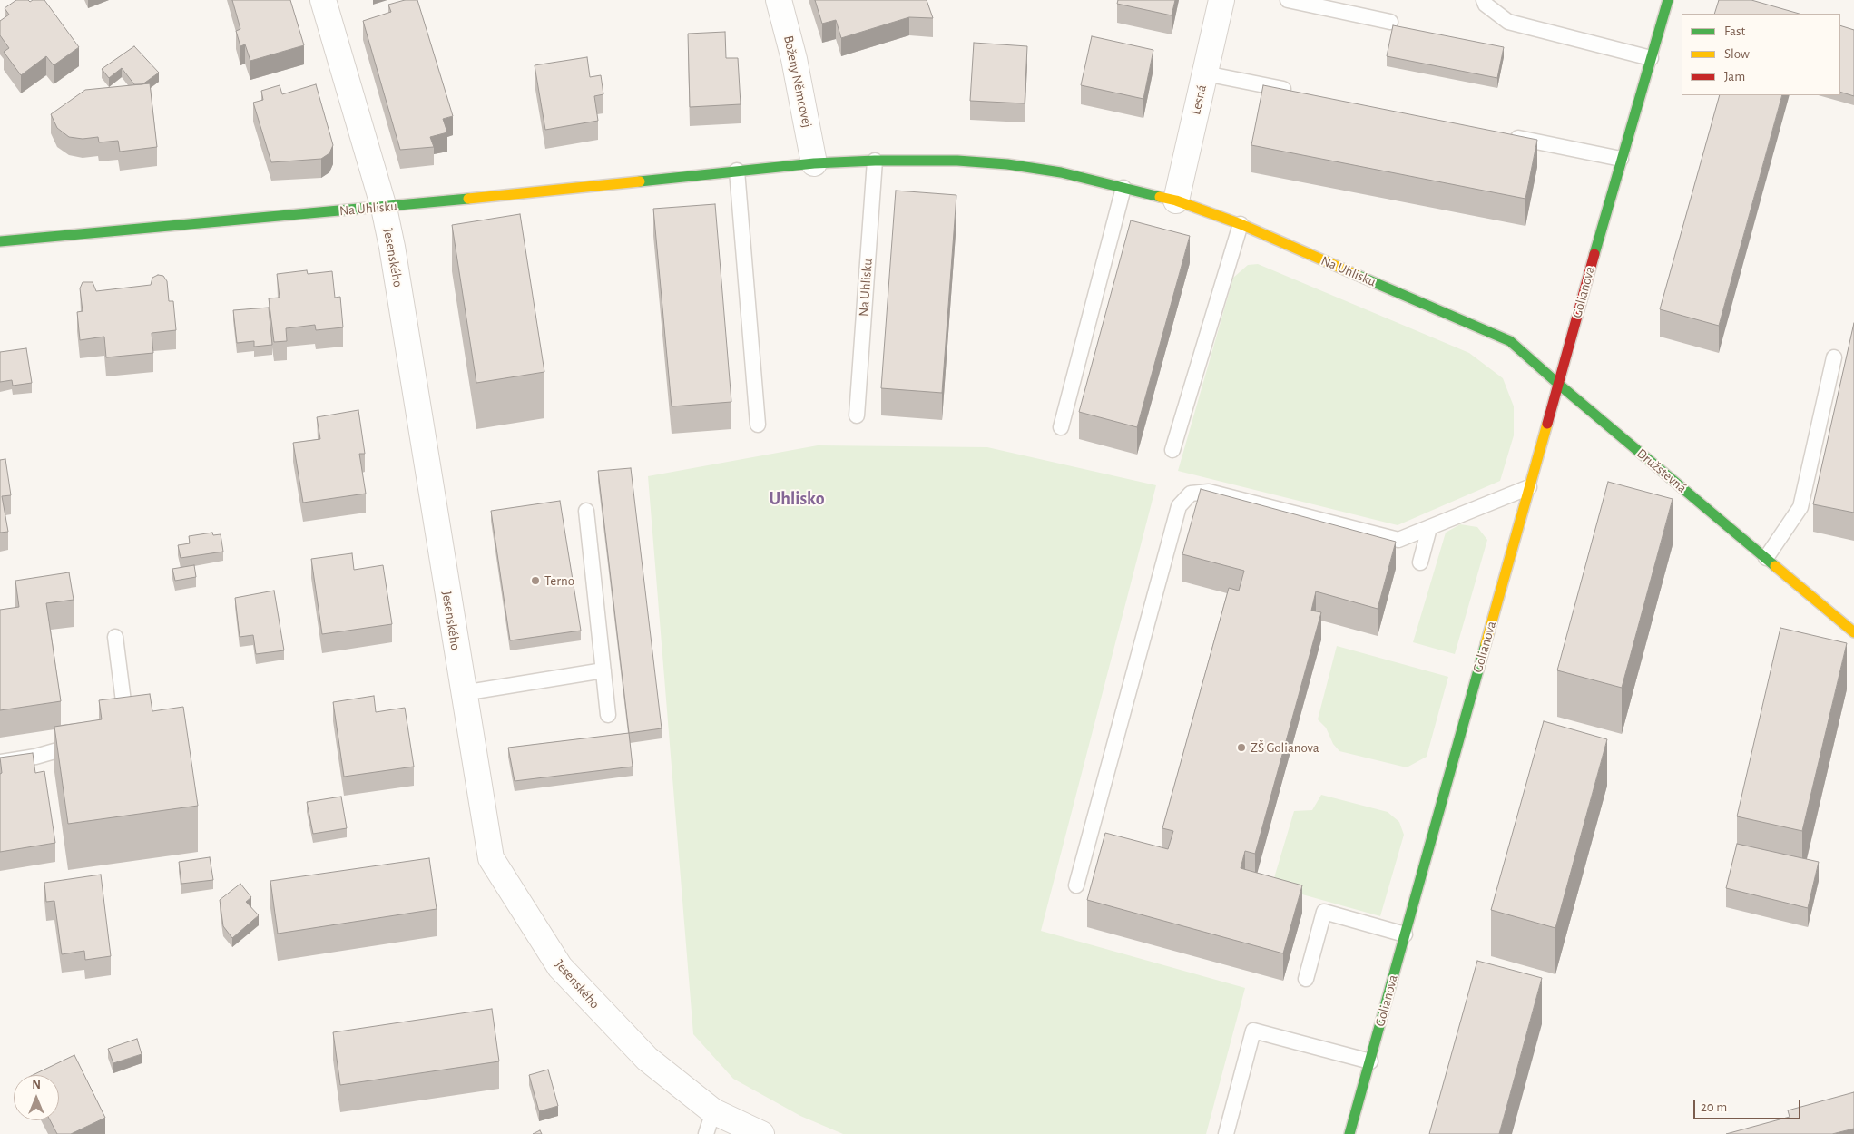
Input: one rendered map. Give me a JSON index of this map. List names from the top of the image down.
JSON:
{
  "streets": {
    "street": [
      "Boženy Němcovej",
      "Lesná",
      "Na Uhlisku",
      "Jesenského",
      "Golianova",
      "Družstevná"
    ]
  },
  "crossings": [
    ["Boženy Němcovej", "Na Uhlisku"],
    ["Lesná", "Na Uhlisku"],
    ["Na Uhlisku", "Jesenského"],
    ["Na Uhlisku", "Golianova"],
    ["Na Uhlisku", "Družstevná"],
    ["Golianova", "Družstevná"]
  ],
  "districts": ["Uhlisko"],
  "places": ["Terno", "ZŠ Golianova"],
  "legend": ["Fast", "Slow", "Jam"],
  "scale_bar": "20 m",
  "north": "top"
}
